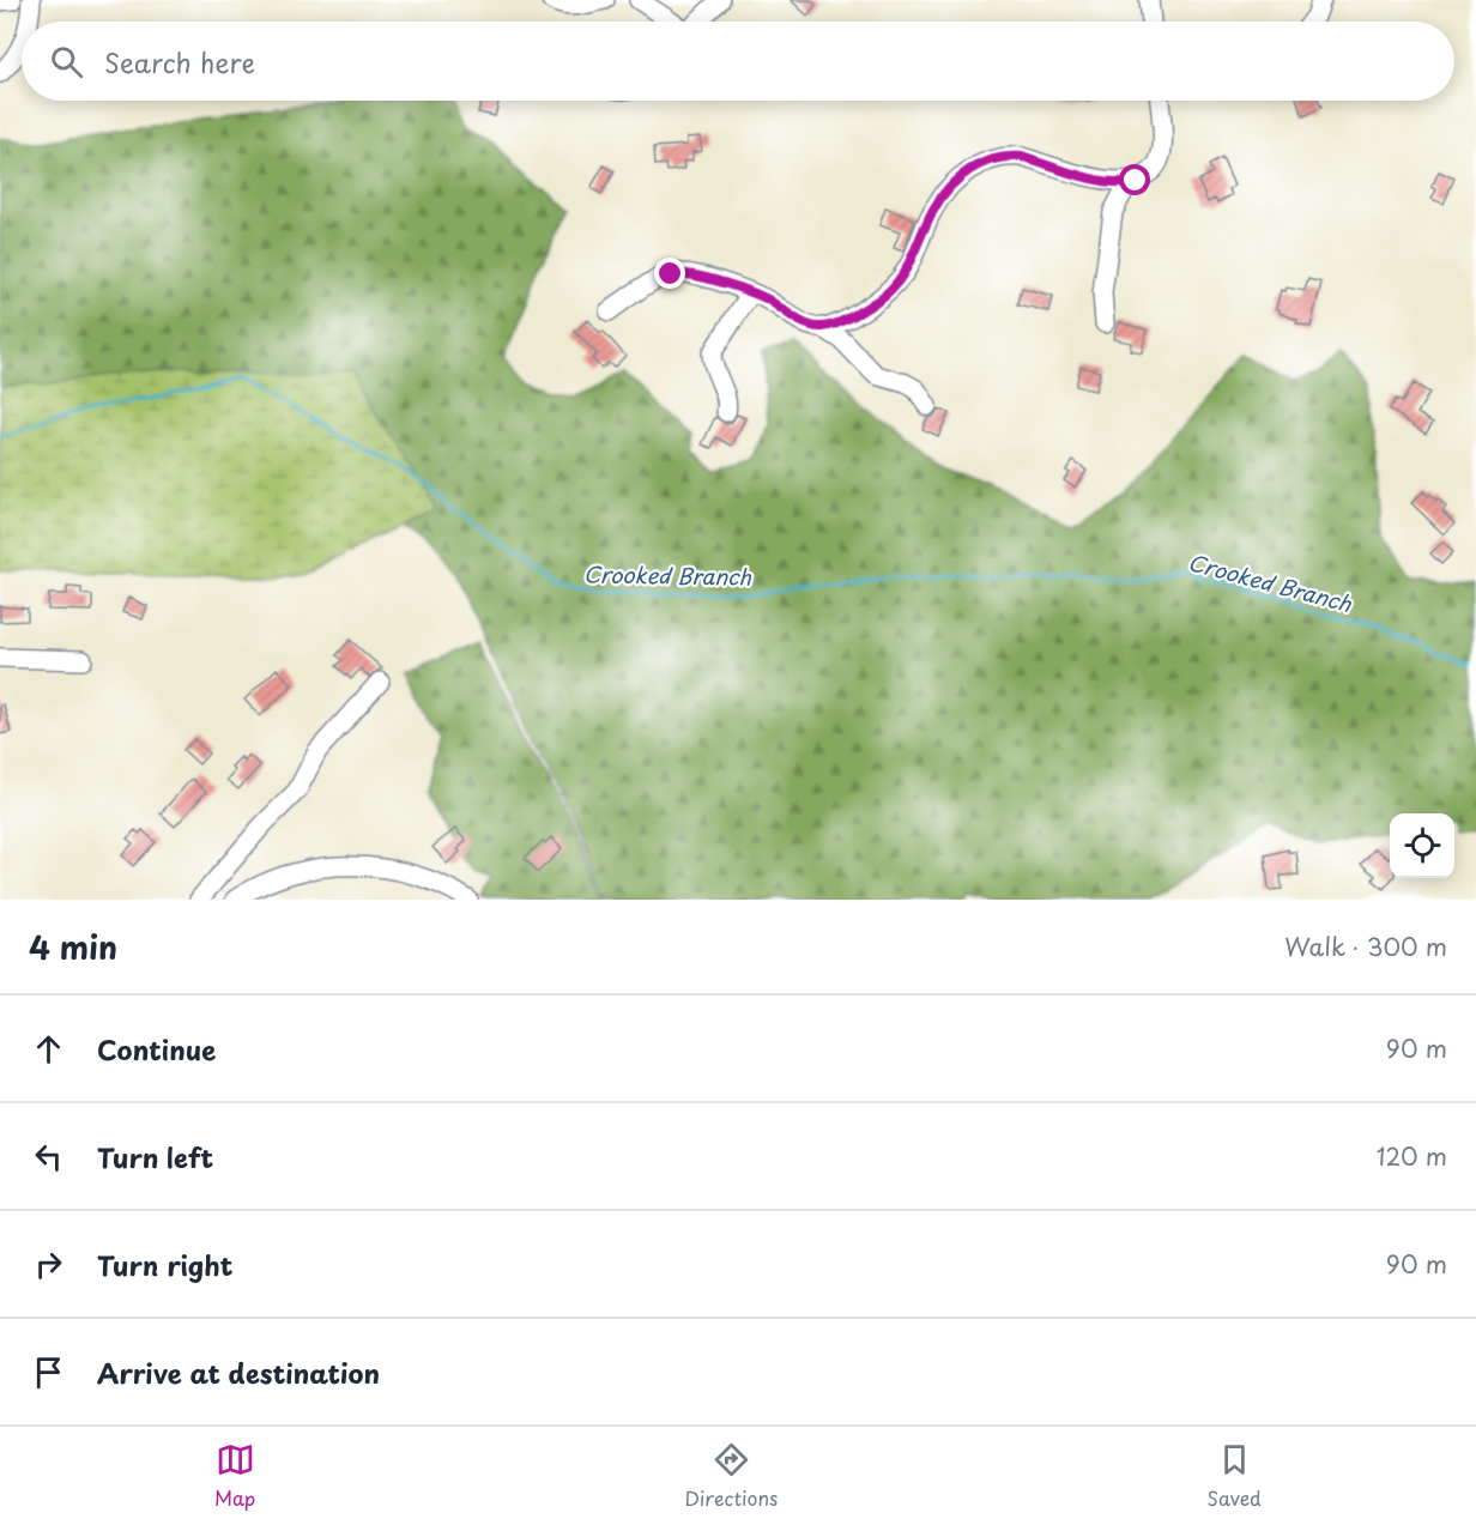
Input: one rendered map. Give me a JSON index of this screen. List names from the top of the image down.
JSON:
{
  "water": ["Crooked Branch"],
  "page": {
    "search": "Search here",
    "heading": ["4 min", "Walk · 300 m"],
    "list": [
      ["Continue", "90 m"],
      ["Turn left", "120 m"],
      ["Turn right", "90 m"],
      "Arrive at destination"
    ],
    "nav": ["Map", "Directions", "Saved"]
  }
}
